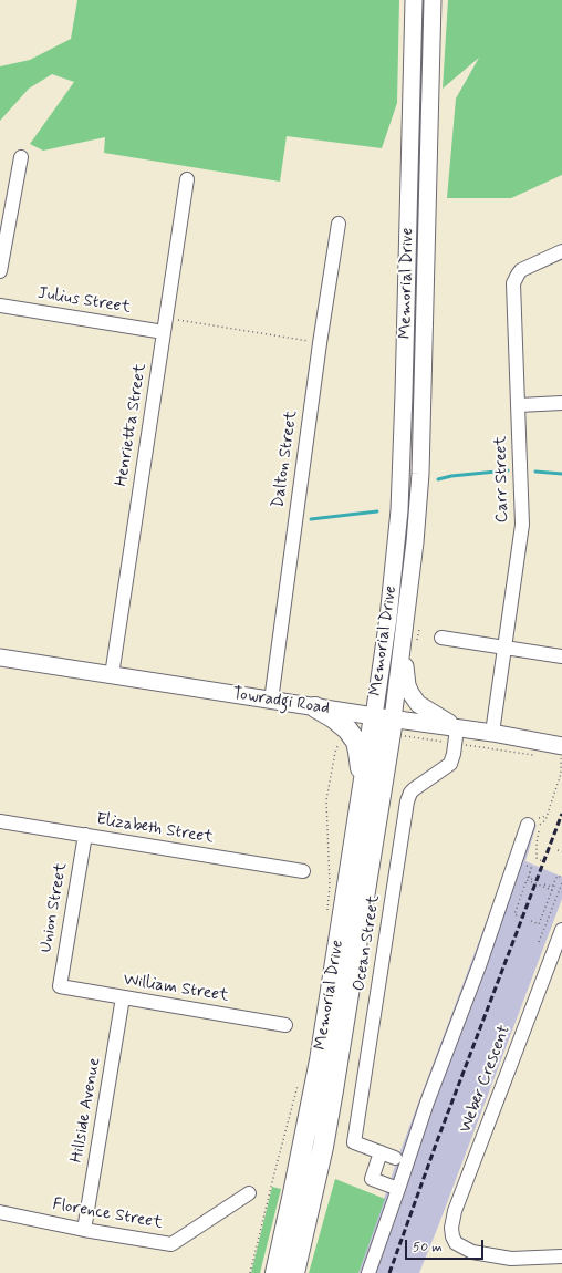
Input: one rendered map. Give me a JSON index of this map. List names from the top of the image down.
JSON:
{
  "streets": {
    "highway": ["Memorial Drive"],
    "main road": ["Towradgi Road"],
    "street": [
      "Julius Street",
      "Henrietta Street",
      "Dalton Street",
      "Carr Street",
      "Elizabeth Street",
      "Union Street",
      "Ocean Street",
      "William Street",
      "Weber Crescent",
      "Hillside Avenue",
      "Florence Street"
    ]
  },
  "crossings": [
    ["Memorial Drive", "Towradgi Road"],
    ["Julius Street", "Henrietta Street"],
    ["Henrietta Street", "Towradgi Road"],
    ["Dalton Street", "Towradgi Road"],
    ["Carr Street", "Towradgi Road"],
    ["Towradgi Road", "Ocean Street"],
    ["Elizabeth Street", "Union Street"],
    ["Union Street", "William Street"],
    ["William Street", "Hillside Avenue"],
    ["Hillside Avenue", "Florence Street"]
  ],
  "scale_bar": "50 m"
}
